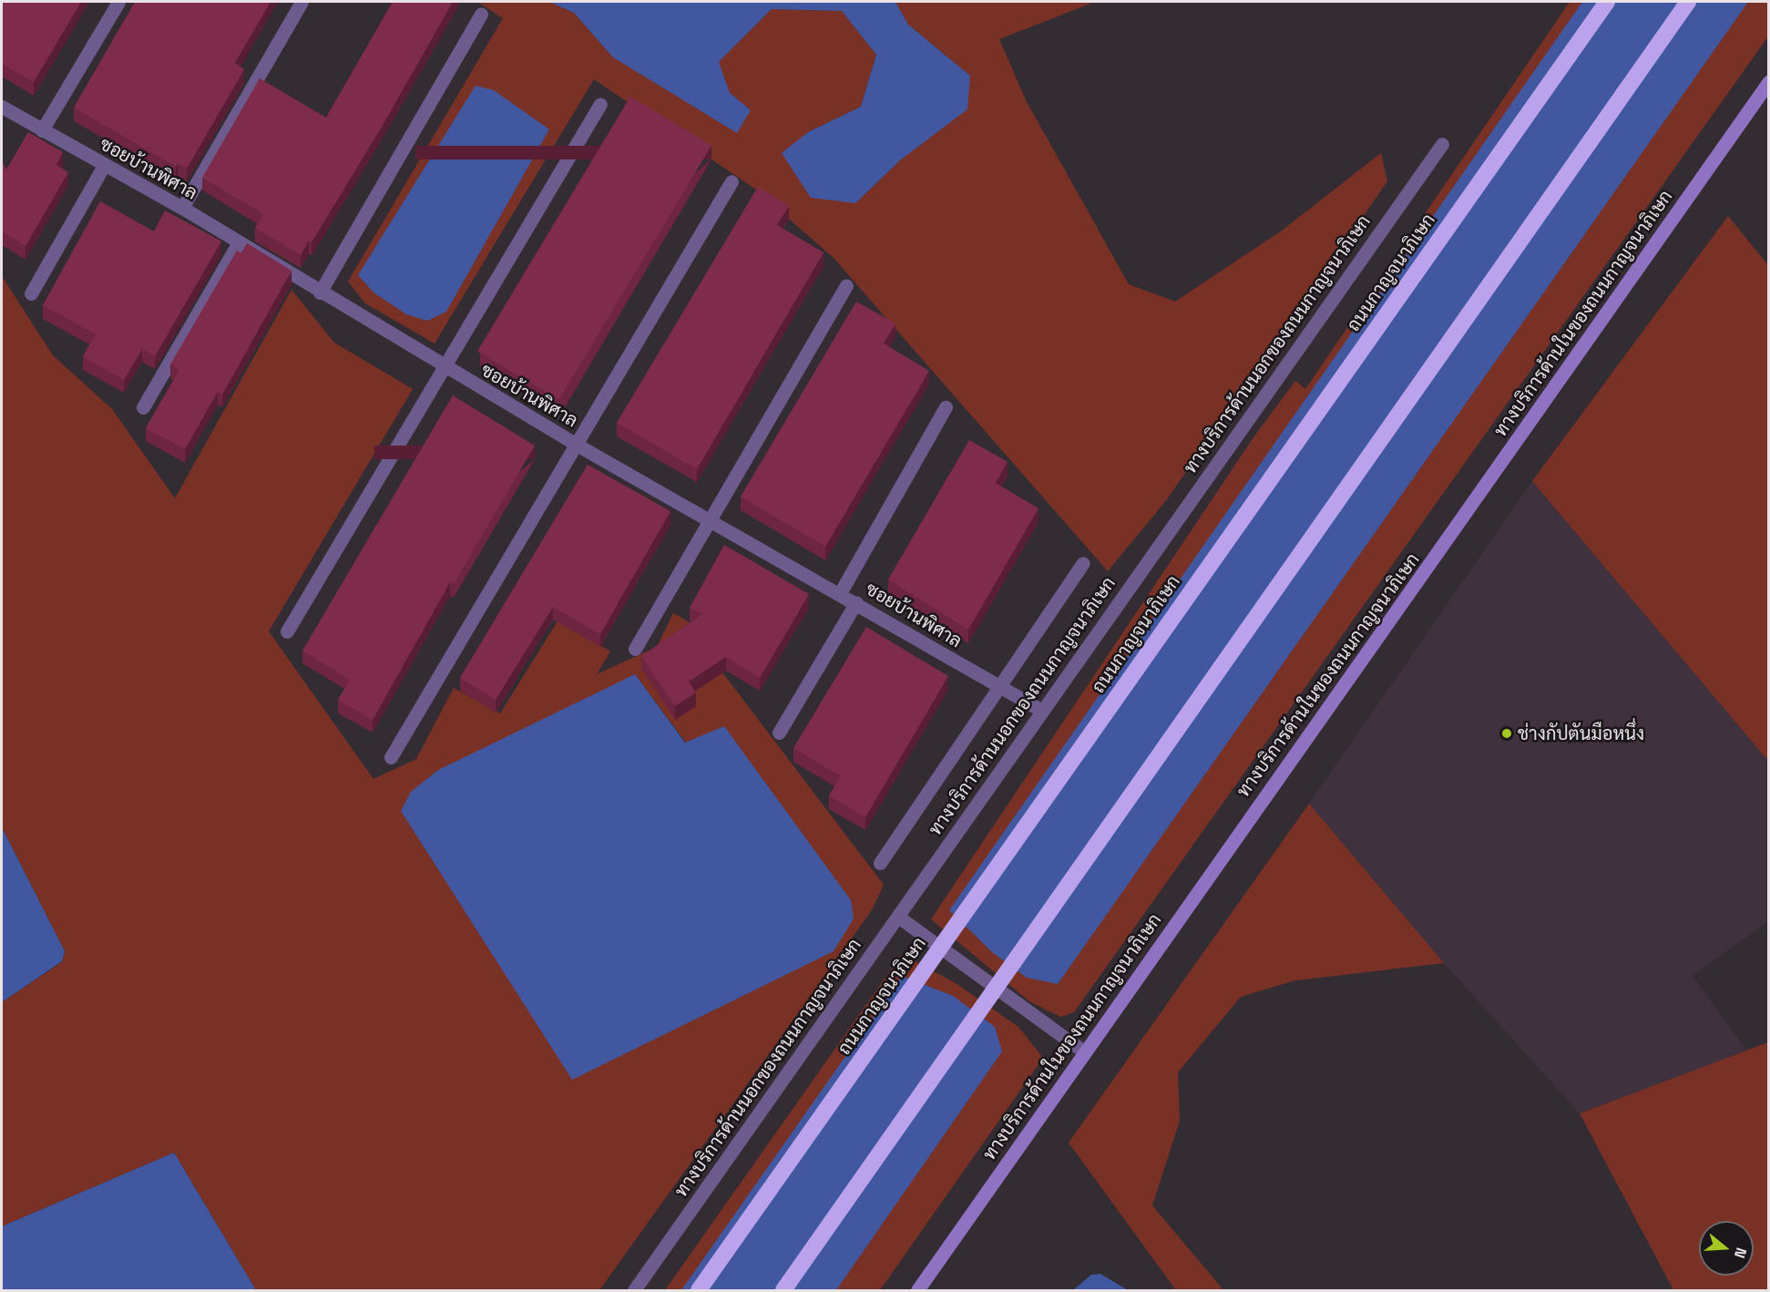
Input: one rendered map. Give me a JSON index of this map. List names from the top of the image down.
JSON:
{
  "streets": {
    "highway": ["ถนนกาญจนาภิเษก"],
    "main road": ["ทางบริการด้านในของถนนกาญจนาภิเษก"],
    "street": ["ซอยบ้านพิศาล", "ทางบริการด้านนอกของถนนกาญจนาภิเษก"]
  },
  "crossings": [
    ["ซอยบ้านพิศาล", "ทางบริการด้านนอกของถนนกาญจนาภิเษก"]
  ],
  "places": ["ช่างกัปตันมือหนึ่ง"],
  "north": "right"
}
